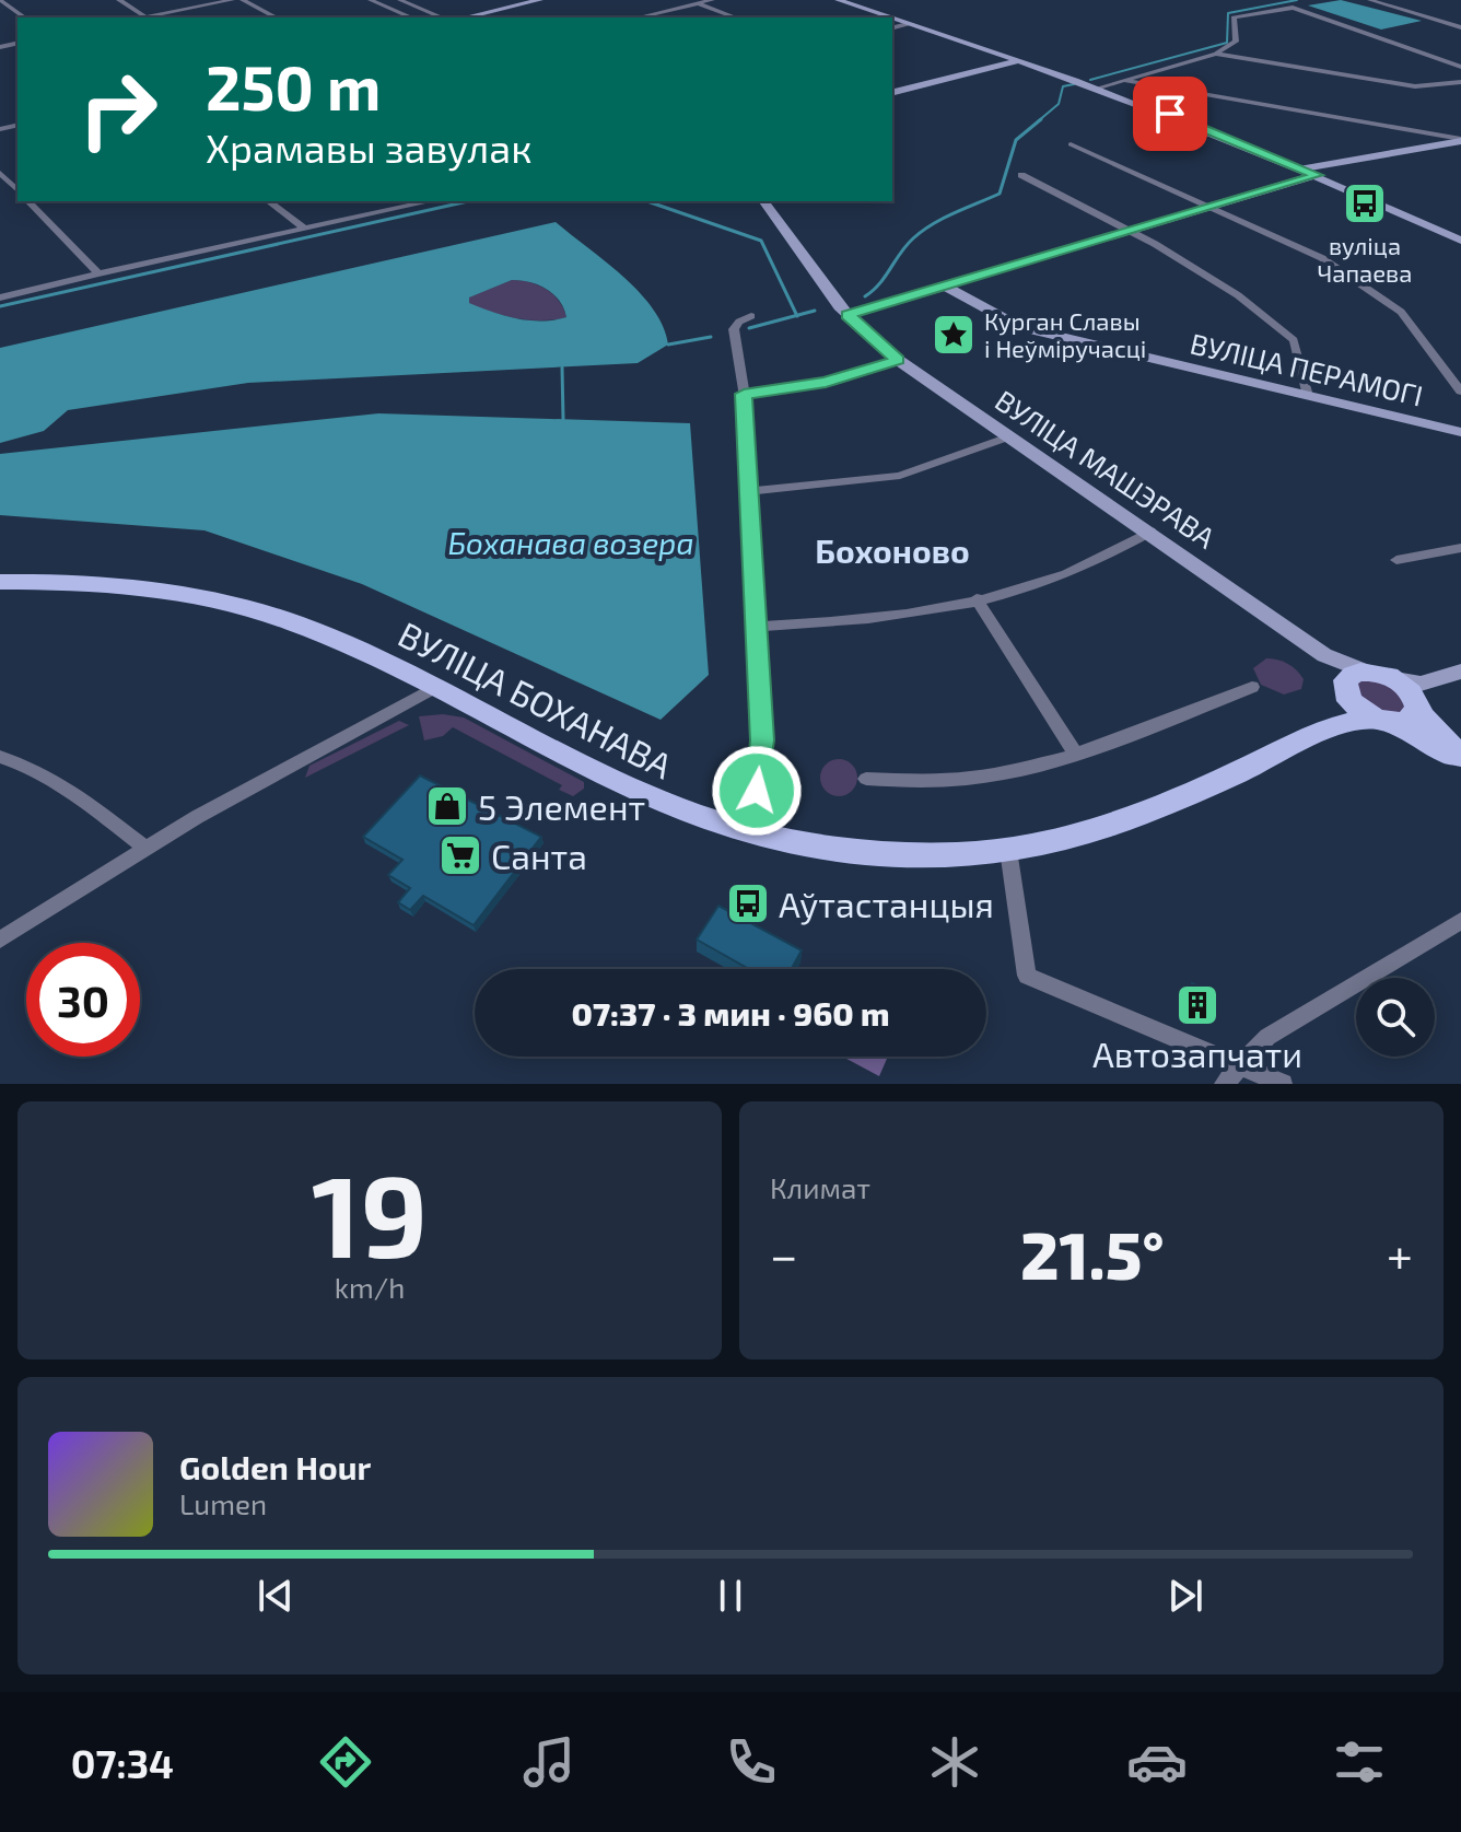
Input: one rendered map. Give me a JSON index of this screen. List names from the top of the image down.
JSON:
{
  "streets": {
    "main road": ["ВУЛІЦА БОХАНАВА"],
    "street": ["ВУЛІЦА ПЕРАМОГІ", "ВУЛІЦА МАШЭРАВА"]
  },
  "districts": ["Бохоново"],
  "water": ["Боханава возера"],
  "places": {
    "bus stop": ["вуліца Чапаева", "Аўтастанцыя"],
    "place": ["Курган Славы і Неўміручасці"],
    "shop": ["5 Элемент"],
    "supermarket": ["Санта"],
    "building": ["Автозапчати"]
  },
  "page": {
    "turn": ["250 m", "Храмавы завулак"],
    "limit": "30",
    "trip": "07:37 · 3 мин · 960 m",
    "tile": [
      ["19", "km/h"],
      "Климат"
    ],
    "heat": ["−", "21.5°", "+"],
    "song": ["Golden Hour", "Lumen"],
    "tabs": "07:34"
  }
}
